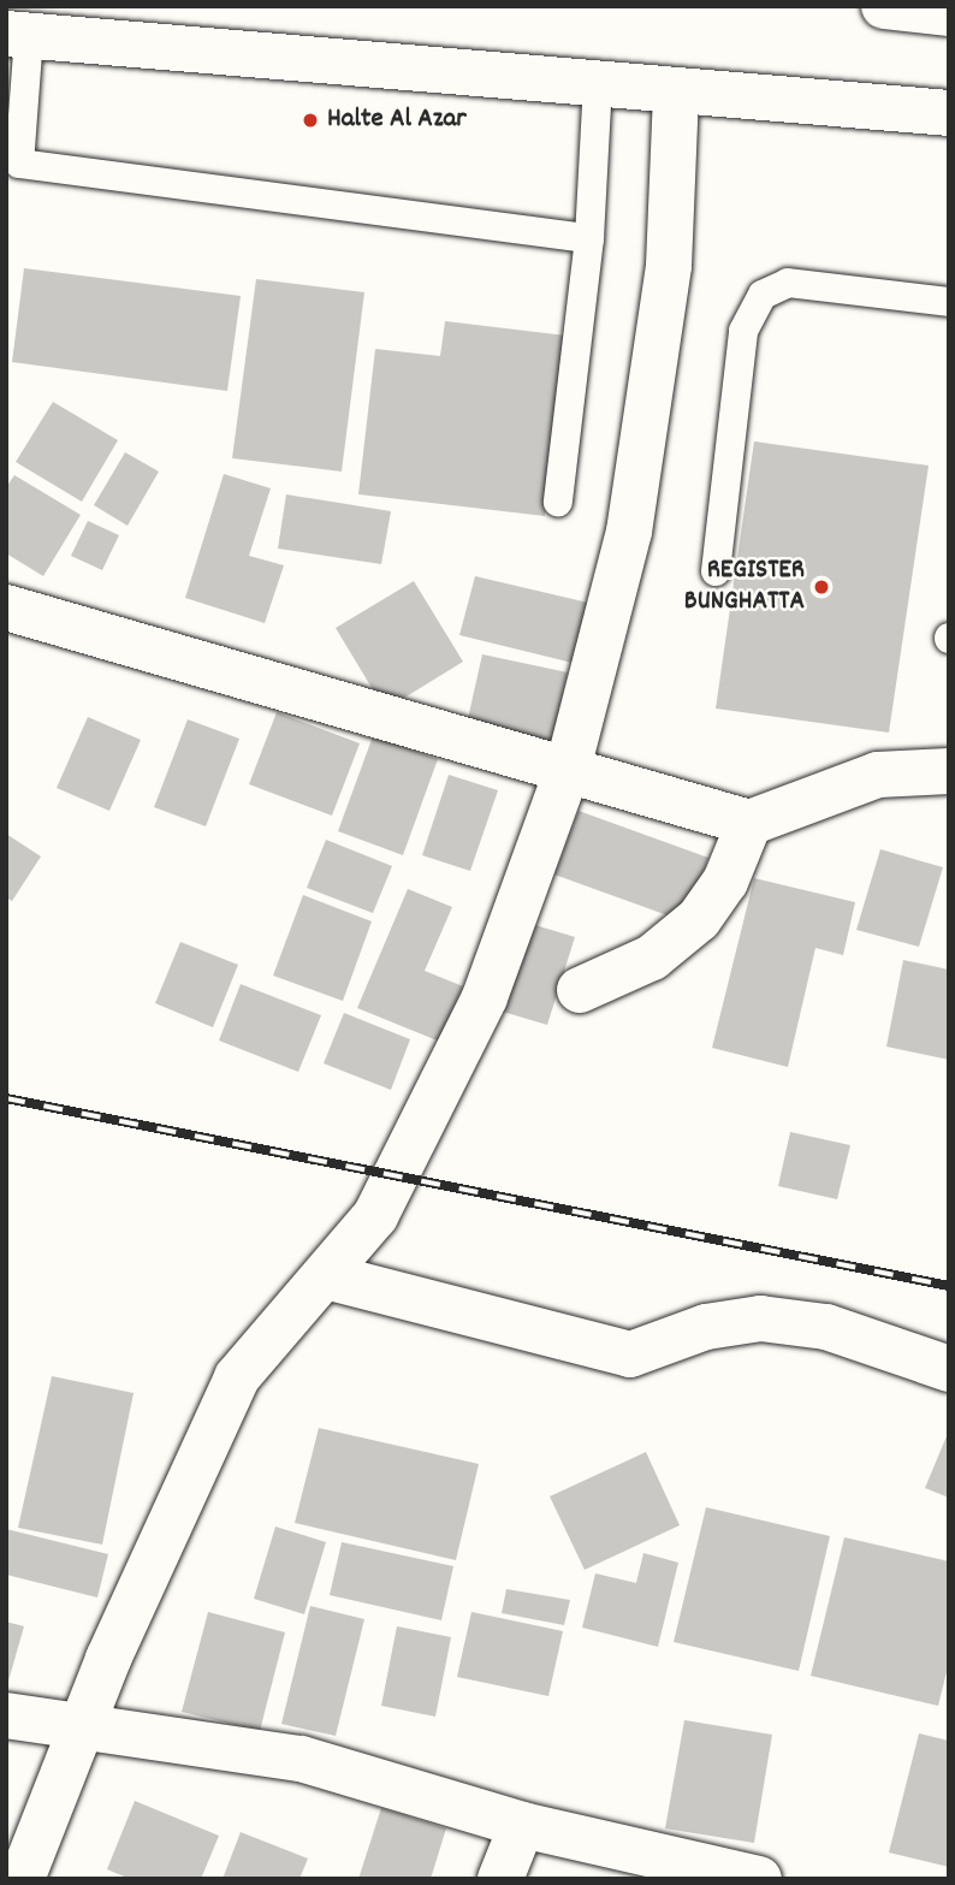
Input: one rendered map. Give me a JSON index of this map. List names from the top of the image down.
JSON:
{
  "places": ["Halte Al Azar", "REGISTER BUNGHATTA"]
}
